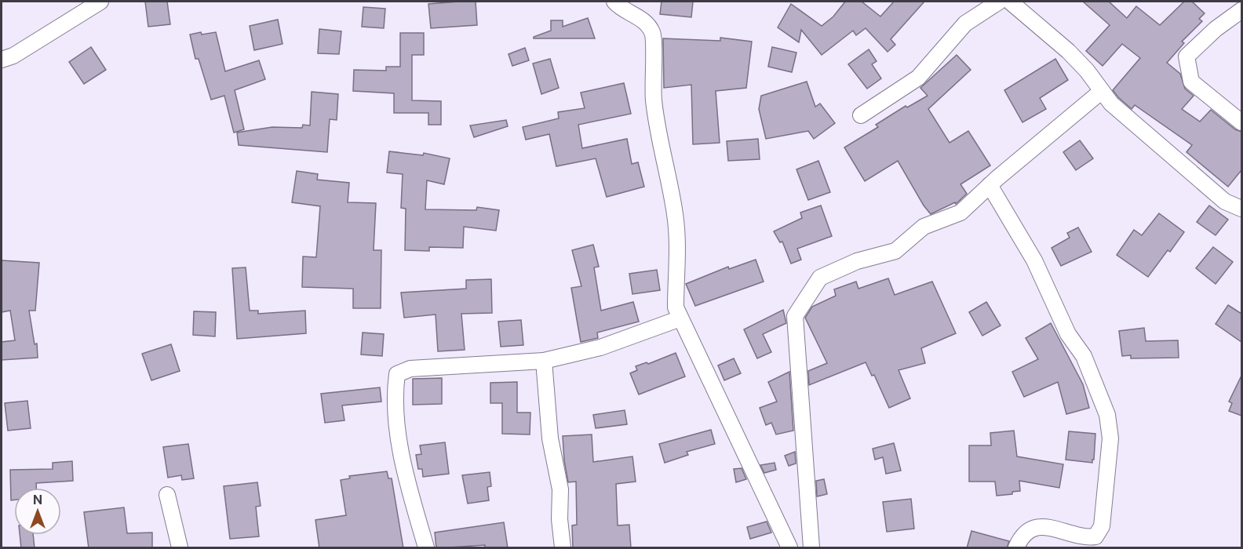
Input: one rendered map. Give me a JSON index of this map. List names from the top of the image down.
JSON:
{
  "north": "top"
}
